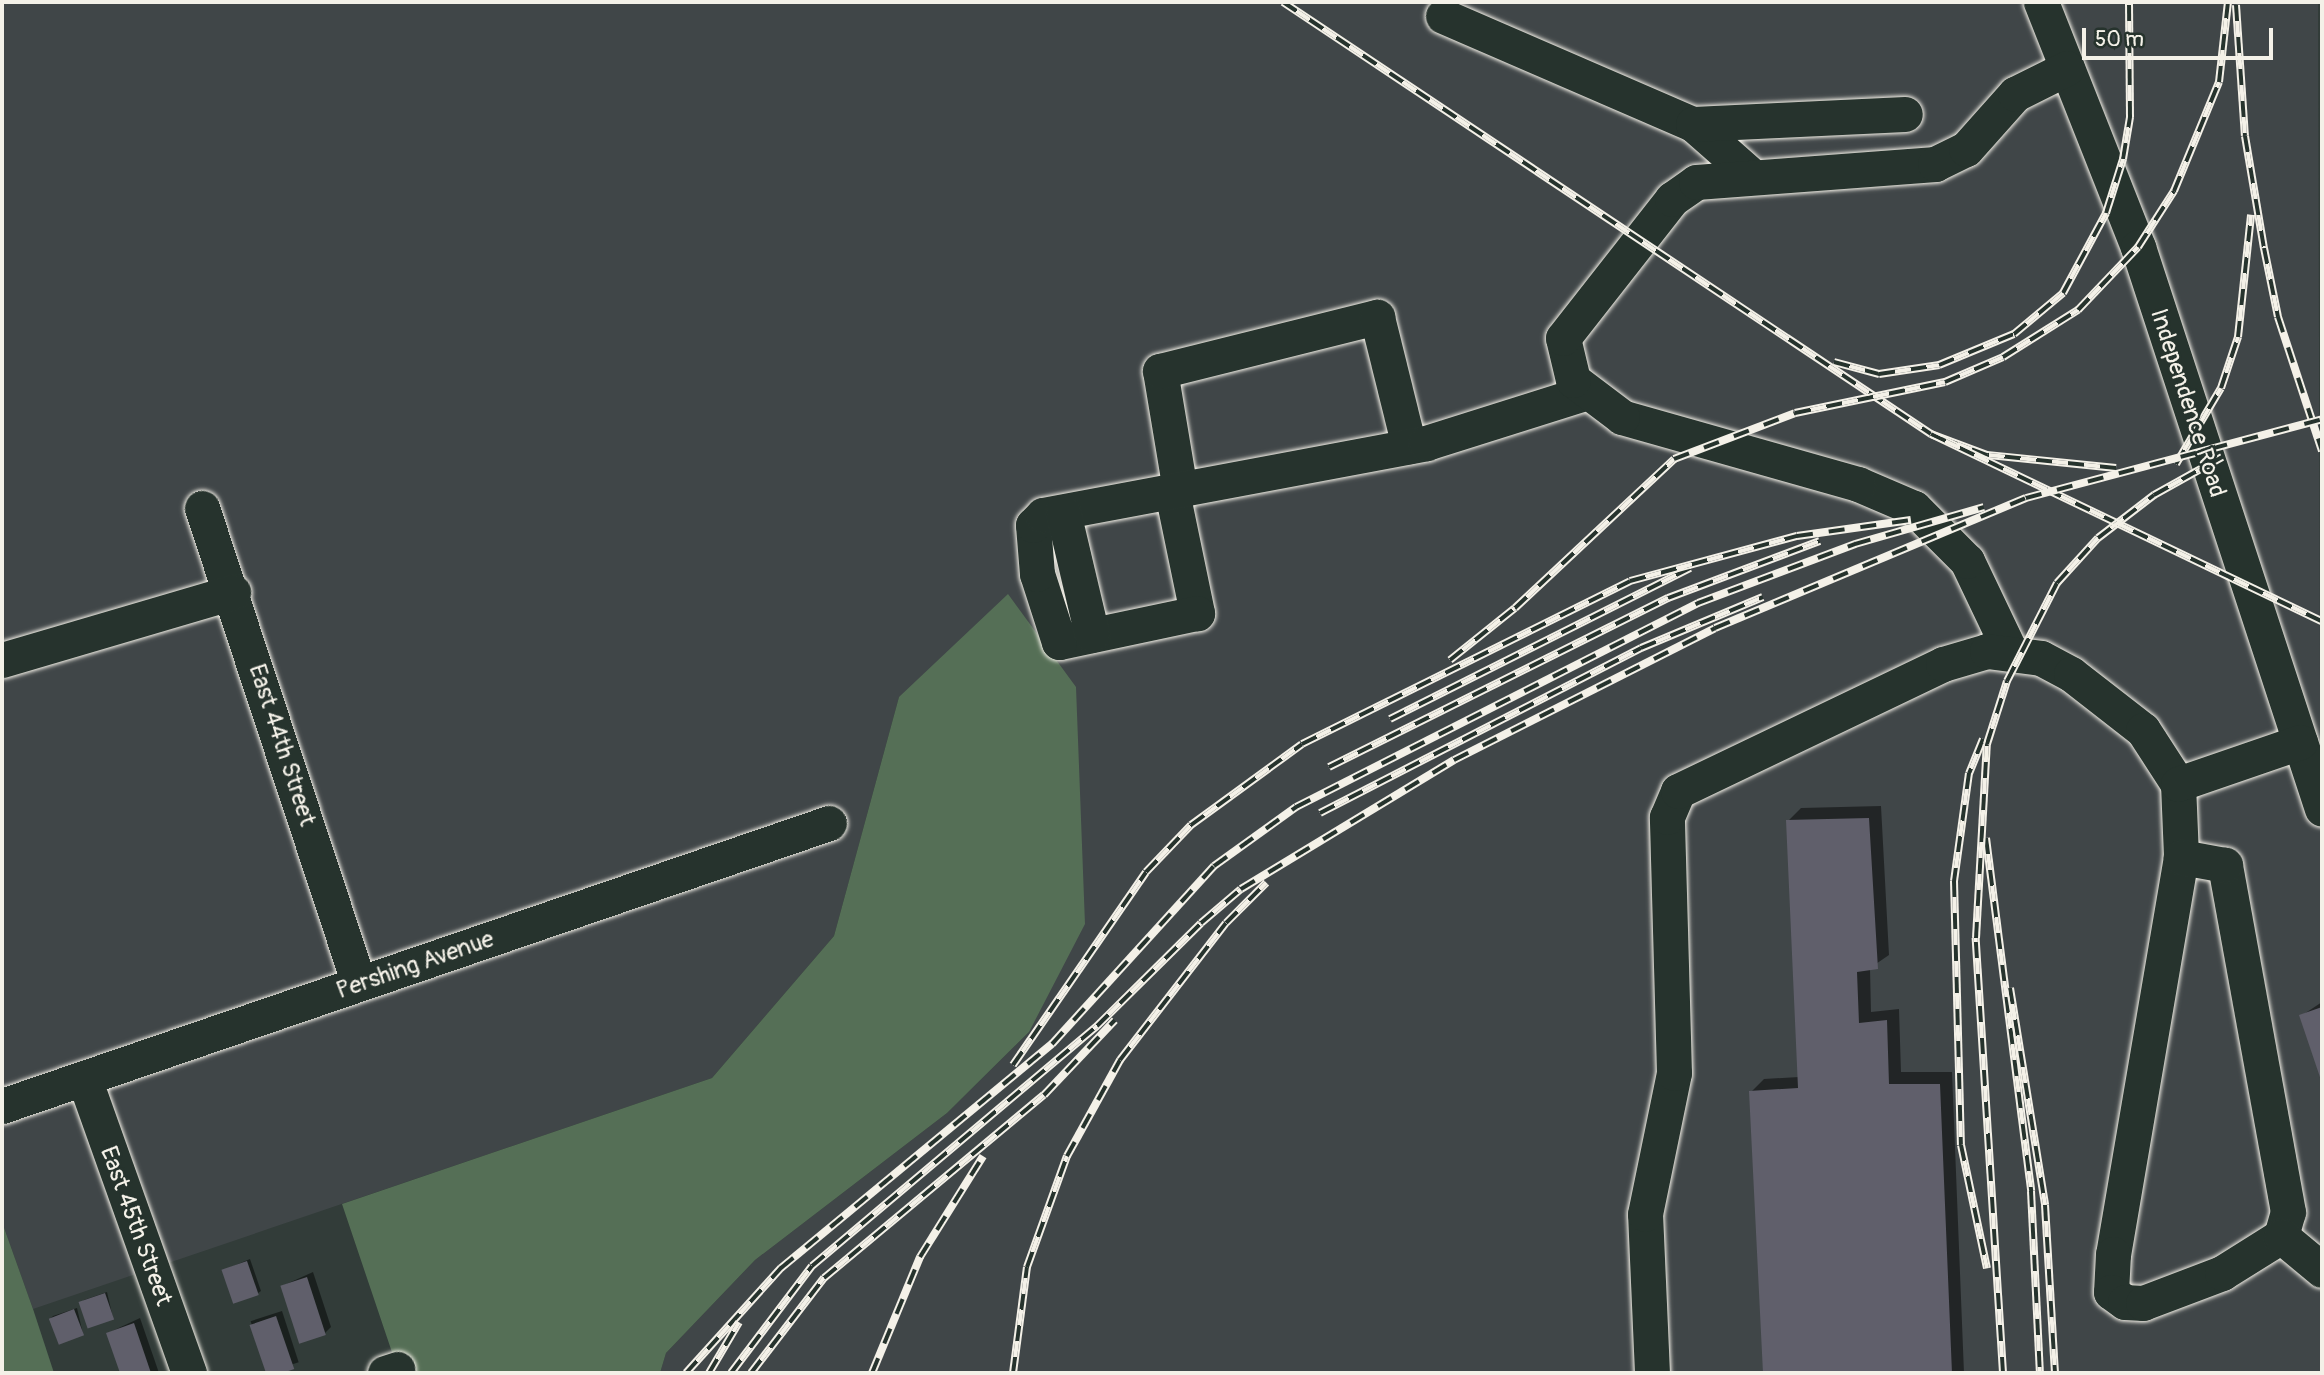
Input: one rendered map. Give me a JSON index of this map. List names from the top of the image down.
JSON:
{
  "streets": {
    "street": [
      "Independence Road",
      "East 44th Street",
      "Pershing Avenue",
      "East 45th Street"
    ]
  },
  "crossings": [
    ["East 44th Street", "Pershing Avenue"],
    ["Pershing Avenue", "East 45th Street"]
  ],
  "scale_bar": "50 m"
}
